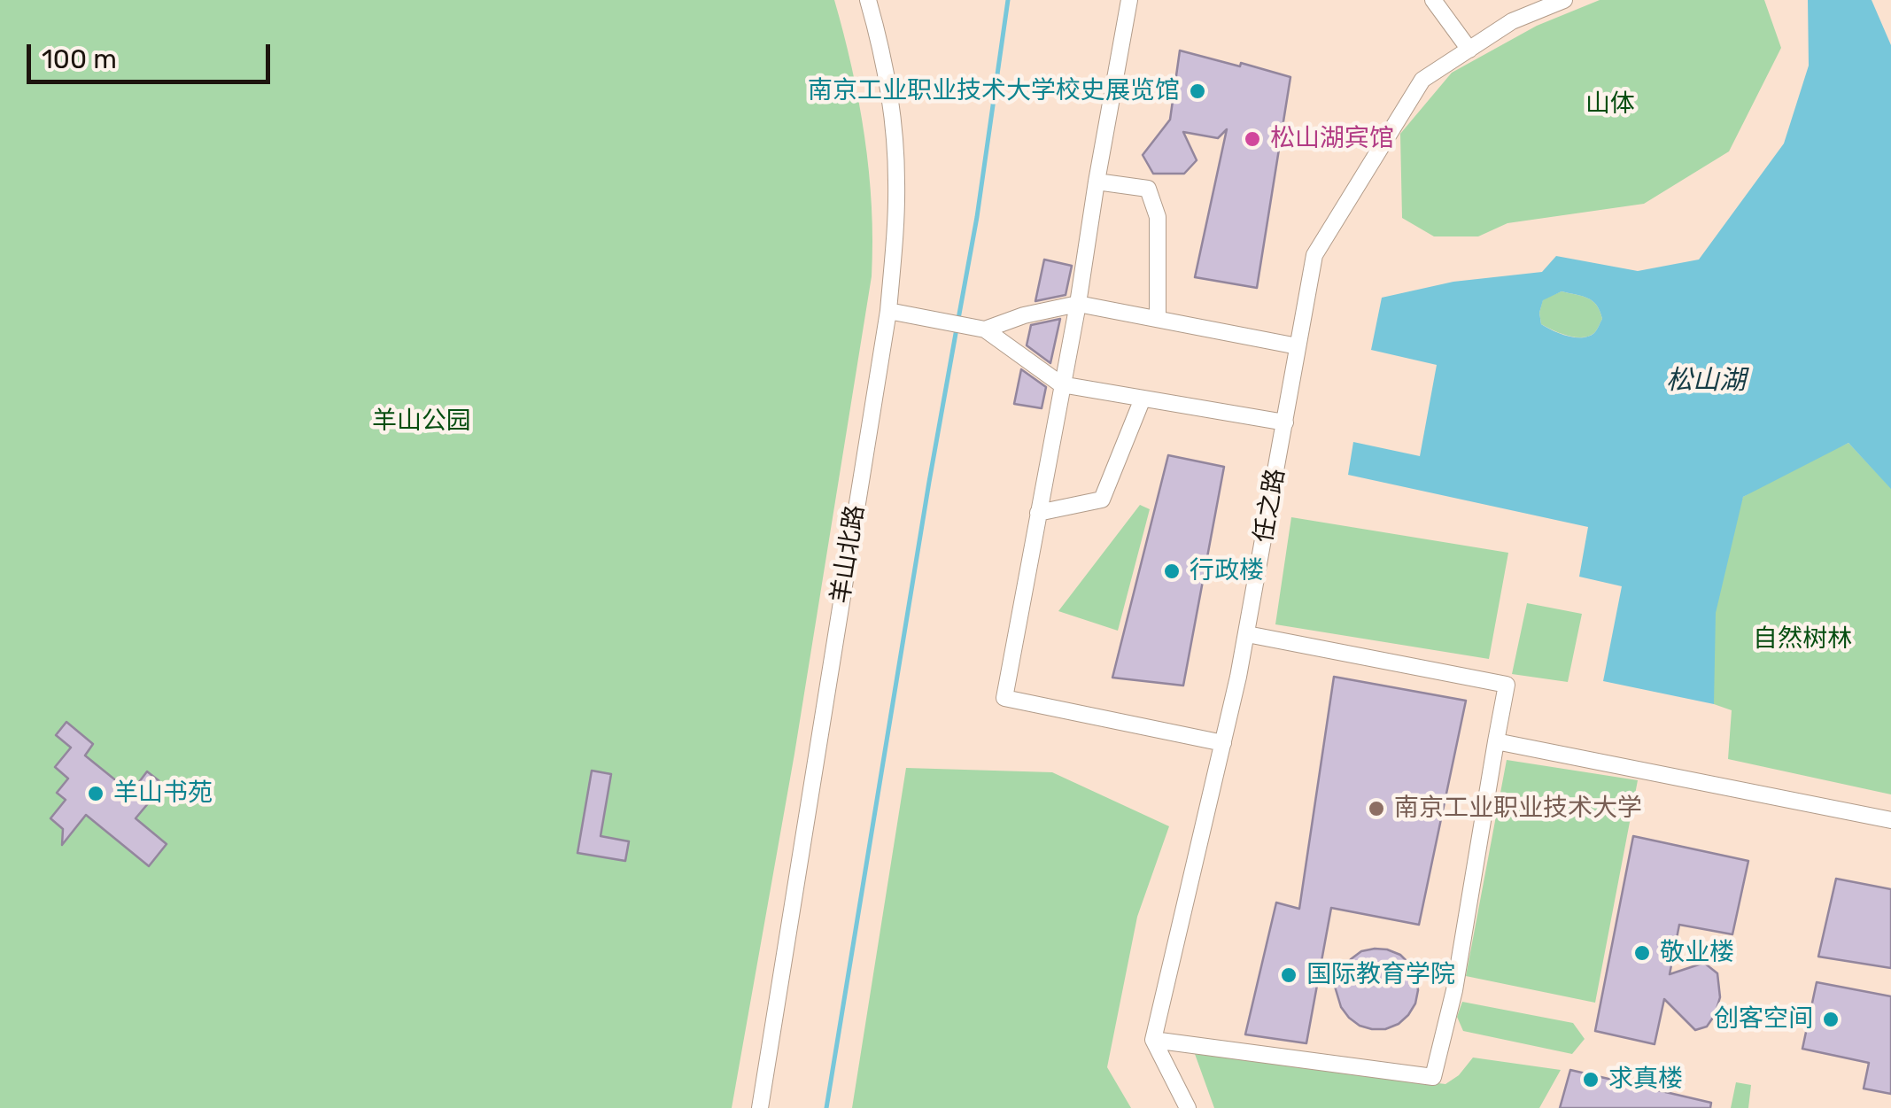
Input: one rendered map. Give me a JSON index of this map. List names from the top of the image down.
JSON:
{
  "streets": {
    "street": ["任之路", "羊山北路"]
  },
  "water": ["松山湖"],
  "parks": ["山体", "羊山公园", "自然树林"],
  "places": [
    "南京工业职业技术大学校史展览馆",
    "松山湖宾馆",
    "行政楼",
    "羊山书苑",
    "南京工业职业技术大学",
    "敬业楼",
    "国际教育学院",
    "创客空间",
    "求真楼"
  ],
  "scale_bar": "100 m"
}
